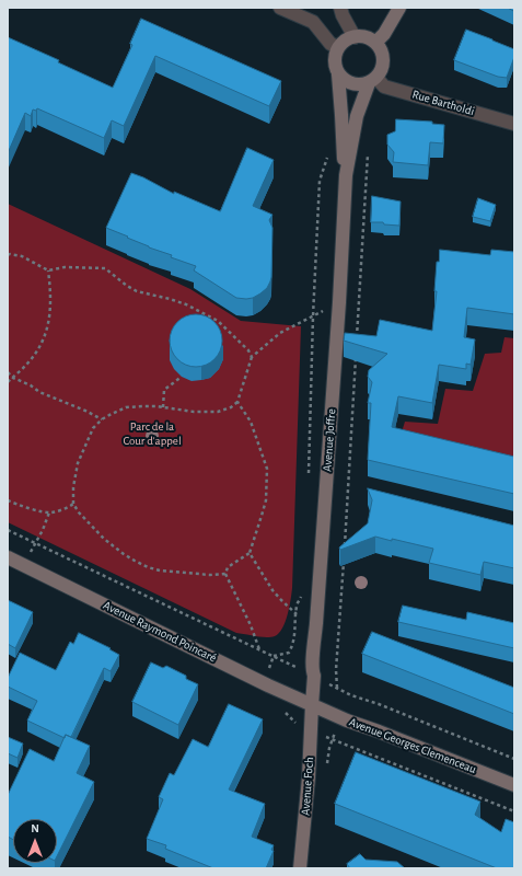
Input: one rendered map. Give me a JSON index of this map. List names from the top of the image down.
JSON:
{
  "streets": {
    "street": [
      "Rue Bartholdi",
      "Avenue Joffre",
      "Avenue Raymond Poincaré",
      "Avenue Georges Clemenceau",
      "Avenue Foch"
    ]
  },
  "crossings": [
    ["Rue Bartholdi", "Avenue Joffre"],
    ["Avenue Joffre", "Avenue Raymond Poincaré"],
    ["Avenue Joffre", "Avenue Georges Clemenceau"],
    ["Avenue Joffre", "Avenue Foch"],
    ["Avenue Raymond Poincaré", "Avenue Georges Clemenceau"],
    ["Avenue Raymond Poincaré", "Avenue Foch"],
    ["Avenue Georges Clemenceau", "Avenue Foch"]
  ],
  "parks": ["Parc de la Cour d'appel"],
  "north": "top"
}
